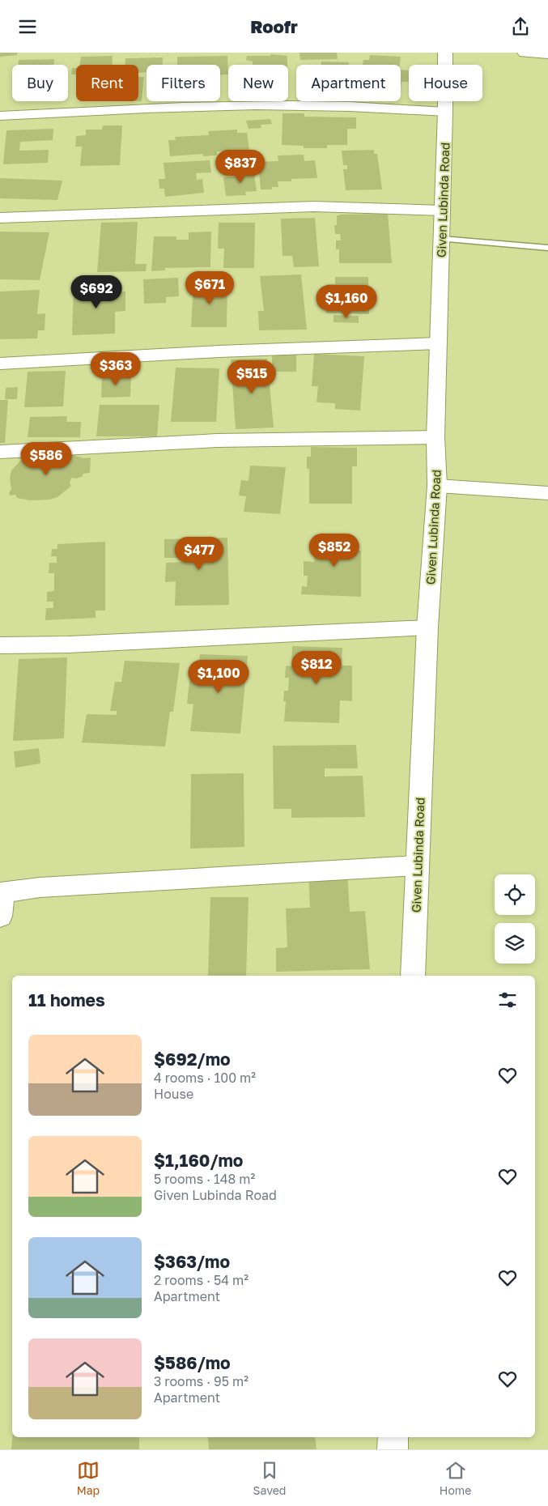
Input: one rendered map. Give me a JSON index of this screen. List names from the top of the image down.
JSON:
{
  "streets": {
    "street": ["Given Lubinda Road"]
  },
  "page": {
    "header": "Roofr",
    "chip": [
      "Buy",
      "Rent",
      "Filters",
      "New",
      "Apartment",
      "House"
    ],
    "price": [
      "$837",
      "$671",
      "$692",
      "$1,160",
      "$363",
      "$515",
      "$586",
      "$852",
      "$477",
      "$812",
      "$1,100"
    ],
    "heading": "11 homes",
    "list": [
      {
        "name": "$692/mo",
        "note": "4 rooms · 100 m² · House"
      },
      {
        "name": "$1,160/mo",
        "note": "5 rooms · 148 m² · Given Lubinda Road"
      },
      {
        "name": "$363/mo",
        "note": "2 rooms · 54 m² · Apartment"
      },
      {
        "name": "$586/mo",
        "note": "3 rooms · 95 m² · Apartment"
      }
    ],
    "tabs": ["Map", "Saved", "Home"]
  }
}
